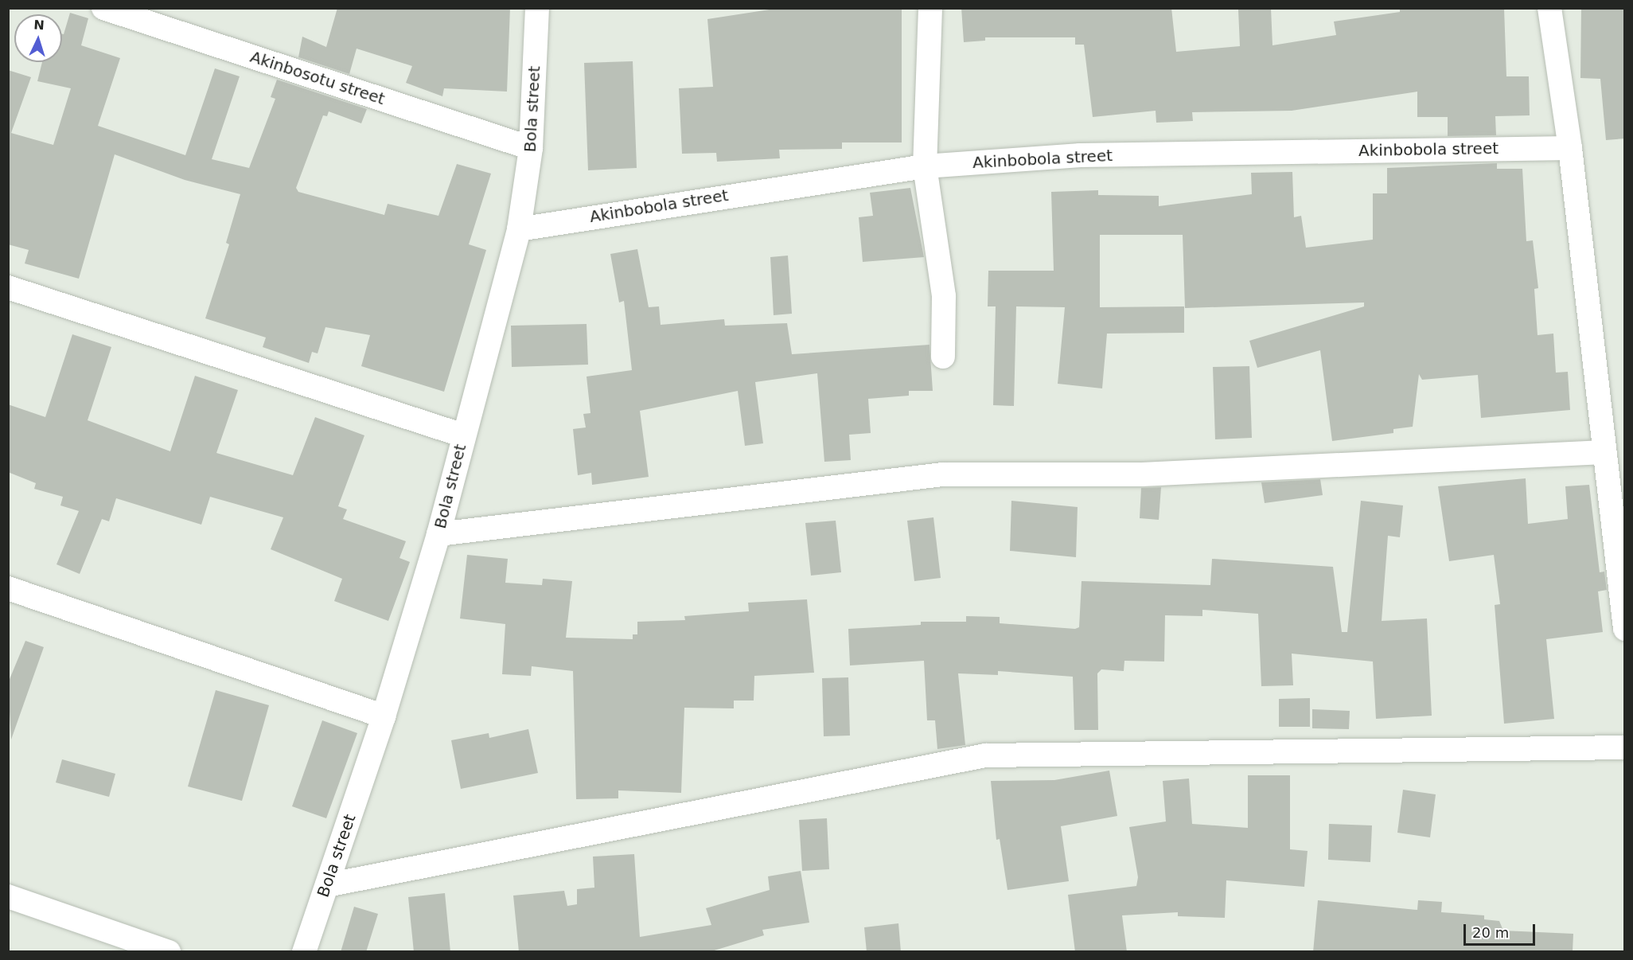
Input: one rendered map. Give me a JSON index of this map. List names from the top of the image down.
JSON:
{
  "streets": {
    "street": ["Akinbosotu street", "Bola street", "Akinbobola street"]
  },
  "crossings": [
    ["Akinbosotu street", "Bola street"],
    ["Bola street", "Akinbobola street"]
  ],
  "scale_bar": "20 m",
  "north": "top"
}
